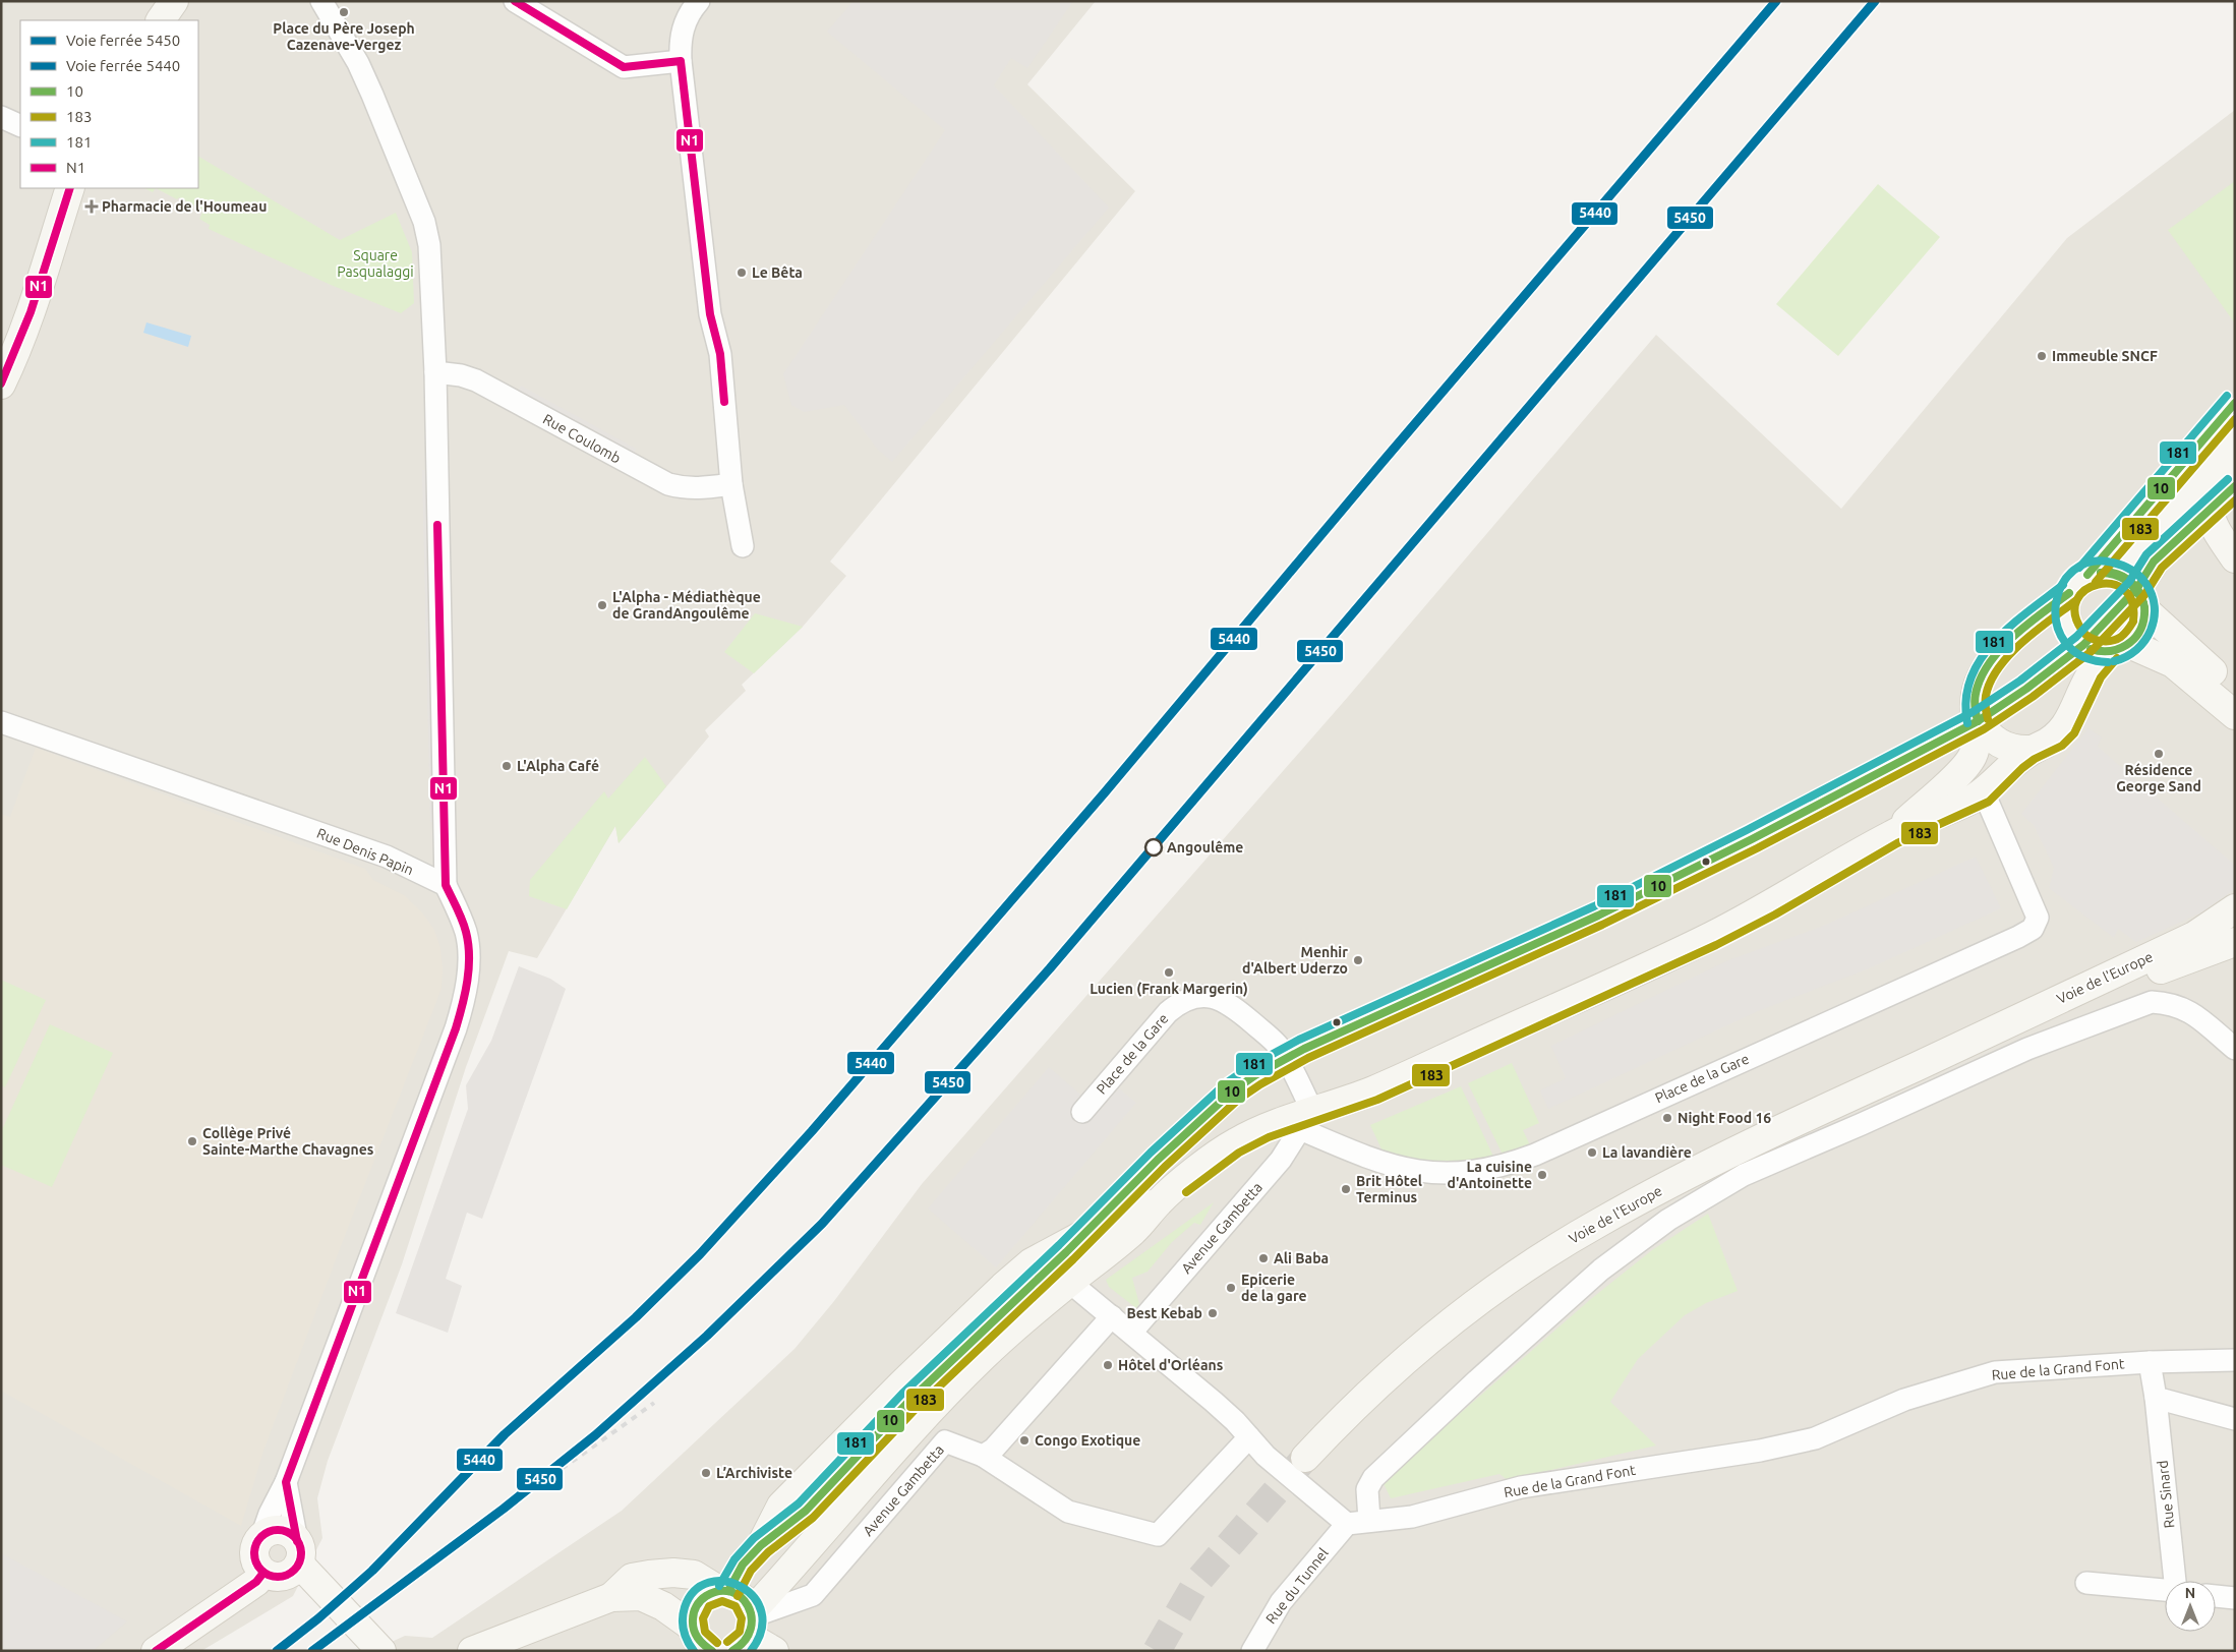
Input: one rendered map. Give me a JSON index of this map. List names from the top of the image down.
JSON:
{
  "streets": {
    "main road": ["Voie de l'Europe"],
    "street": [
      "Rue Coulomb",
      "Rue Denis Papin",
      "Place de la Gare",
      "Avenue Gambetta",
      "Rue de la Grand Font",
      "Rue Sinard",
      "Rue du Tunnel"
    ]
  },
  "crossings": [
    ["Place de la Gare", "Avenue Gambetta"],
    ["Rue de la Grand Font", "Rue du Tunnel"]
  ],
  "parks": ["Square Pasqualaggi"],
  "places": {
    "other": [
      "Place du Père Joseph Cazenave-Vergez",
      "Le Bêta",
      "Immeuble SNCF",
      "L'Alpha - Médiathèque de GrandAngoulême",
      "Résidence George Sand",
      "L'Alpha Café",
      "Angoulême",
      "Menhir d'Albert Uderzo",
      "Lucien (Frank Margerin)",
      "Night Food 16",
      "Collège Privé Sainte-Marthe Chavagnes",
      "La lavandière",
      "La cuisine d'Antoinette",
      "Brit Hôtel Terminus",
      "Ali Baba",
      "Epicerie de la gare",
      "Best Kebab",
      "Hôtel d'Orléans",
      "Congo Exotique",
      "L’Archiviste"
    ],
    "health": ["Pharmacie de l'Houmeau"]
  },
  "lines": [
    "rail line 5450",
    "rail line 5440",
    "transit line N1",
    "transit line 181",
    "transit line 10",
    "transit line 183"
  ],
  "legend": [
    "Voie ferrée 5450",
    "Voie ferrée 5440",
    "10",
    "183",
    "181",
    "N1"
  ],
  "north": "top"
}
